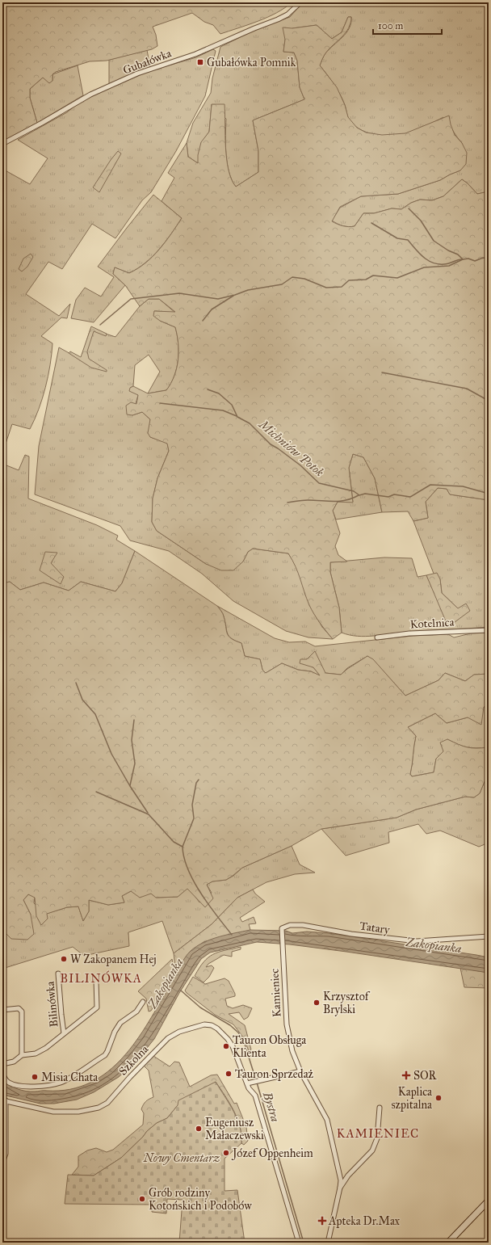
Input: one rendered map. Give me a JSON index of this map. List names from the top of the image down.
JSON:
{
  "streets": {
    "street": [
      "Gubałówka",
      "Kotelnica",
      "Tatary",
      "Kamieniec",
      "Bilinówka",
      "Szkolna"
    ]
  },
  "crossings": [
    ["Tatary", "Kamieniec"]
  ],
  "districts": ["BILINÓWKA", "KAMIENIEC"],
  "water": ["Michniów Potok", "Zakopianka", "Bystra"],
  "parks": ["Nowy Cmentarz"],
  "places": {
    "transit": ["Gubałówka Pomnik"],
    "other": [
      "W Zakopanem Hej",
      "Krzysztof Brylski",
      "Tauron Obsługa Klienta",
      "Tauron Sprzedaż",
      "Misia Chata",
      "Kaplica szpitalna",
      "Eugeniusz Małaczewski",
      "Józef Oppenheim",
      "Grób rodziny Kotońskich i Podobów"
    ],
    "health": ["SOR", "Apteka Dr.Max"]
  },
  "scale_bar": "100 m"
}
